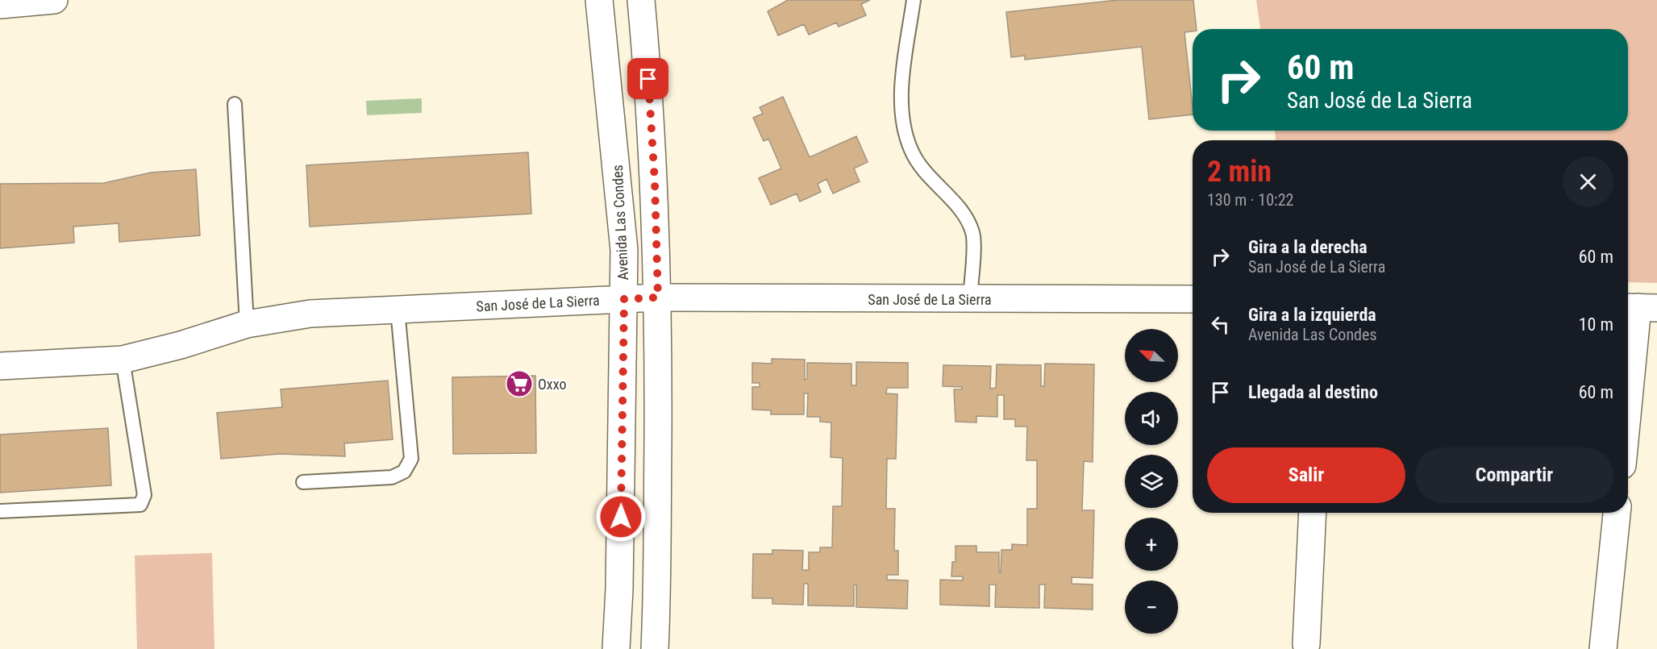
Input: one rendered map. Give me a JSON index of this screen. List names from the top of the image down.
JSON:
{
  "streets": {
    "main road": ["Avenida Las Condes", "San José de La Sierra"]
  },
  "crossings": [
    ["Avenida Las Condes", "San José de La Sierra"]
  ],
  "places": {
    "supermarket": ["Oxxo"]
  },
  "north": "top left",
  "page": {
    "turn": ["60 m", "San José de La Sierra"],
    "heading": ["2 min", "130 m · 10:22"],
    "list": [
      {
        "name": "Gira a la derecha",
        "note": "San José de La Sierra",
        "value": "60 m"
      },
      {
        "name": "Gira a la izquierda",
        "note": "Avenida Las Condes",
        "value": "10 m"
      },
      {
        "name": "Llegada al destino",
        "value": "60 m"
      }
    ],
    "map_buttons": ["+", "−"],
    "buttons": ["Salir", "Compartir"]
  }
}
